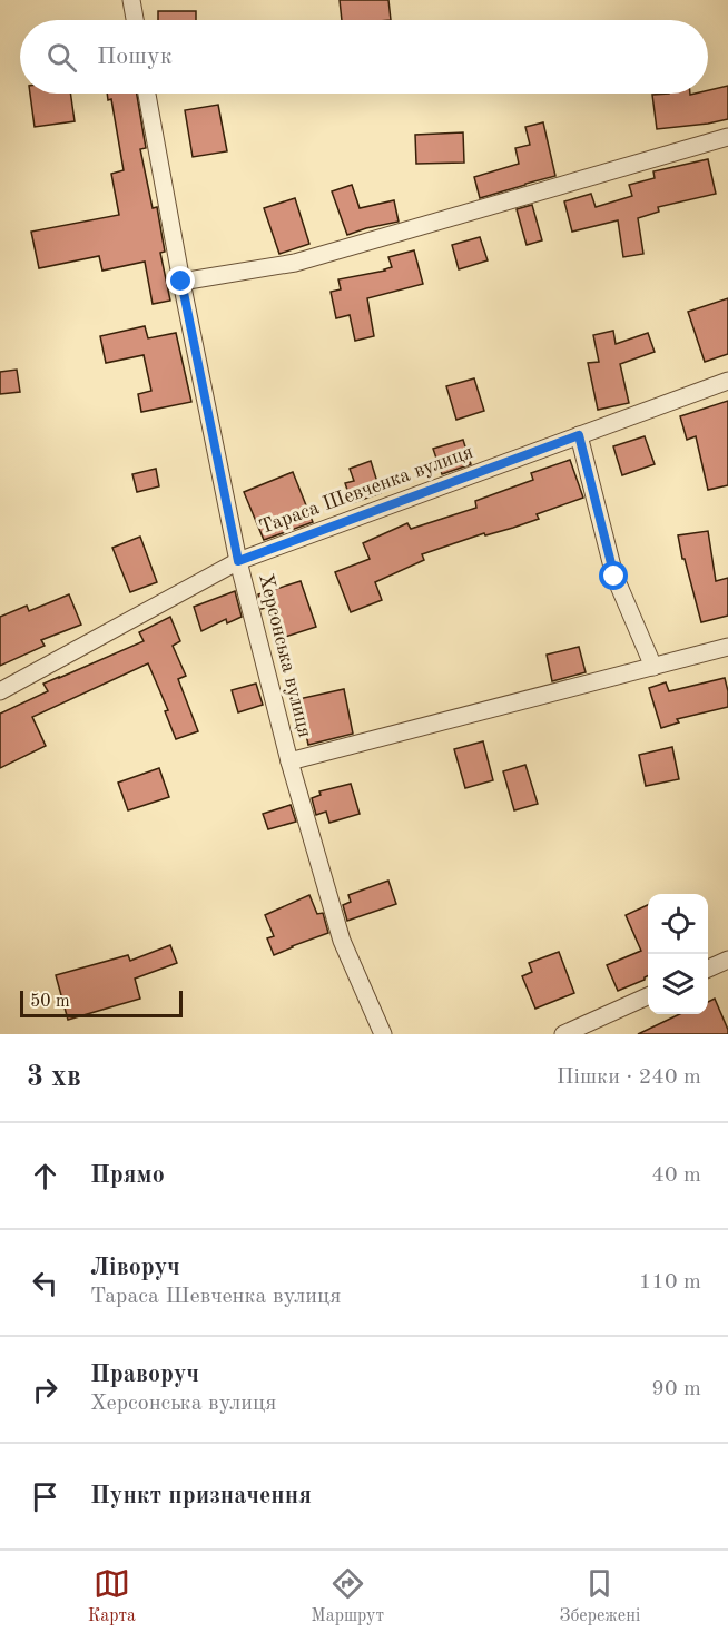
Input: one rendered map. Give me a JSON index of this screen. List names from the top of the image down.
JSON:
{
  "streets": {
    "street": ["Тараса Шевченка вулиця", "Херсонська вулиця"]
  },
  "crossings": [
    ["Тараса Шевченка вулиця", "Херсонська вулиця"]
  ],
  "scale_bar": "50 m",
  "page": {
    "search": "Пошук",
    "scale": "50 m",
    "heading": ["3 хв", "Пішки · 240 m"],
    "list": [
      ["Прямо", "40 m"],
      ["Ліворуч", "Тараса Шевченка вулиця", "110 m"],
      ["Праворуч", "Херсонська вулиця", "90 m"],
      "Пункт призначення"
    ],
    "nav": ["Карта", "Маршрут", "Збережені"]
  }
}
